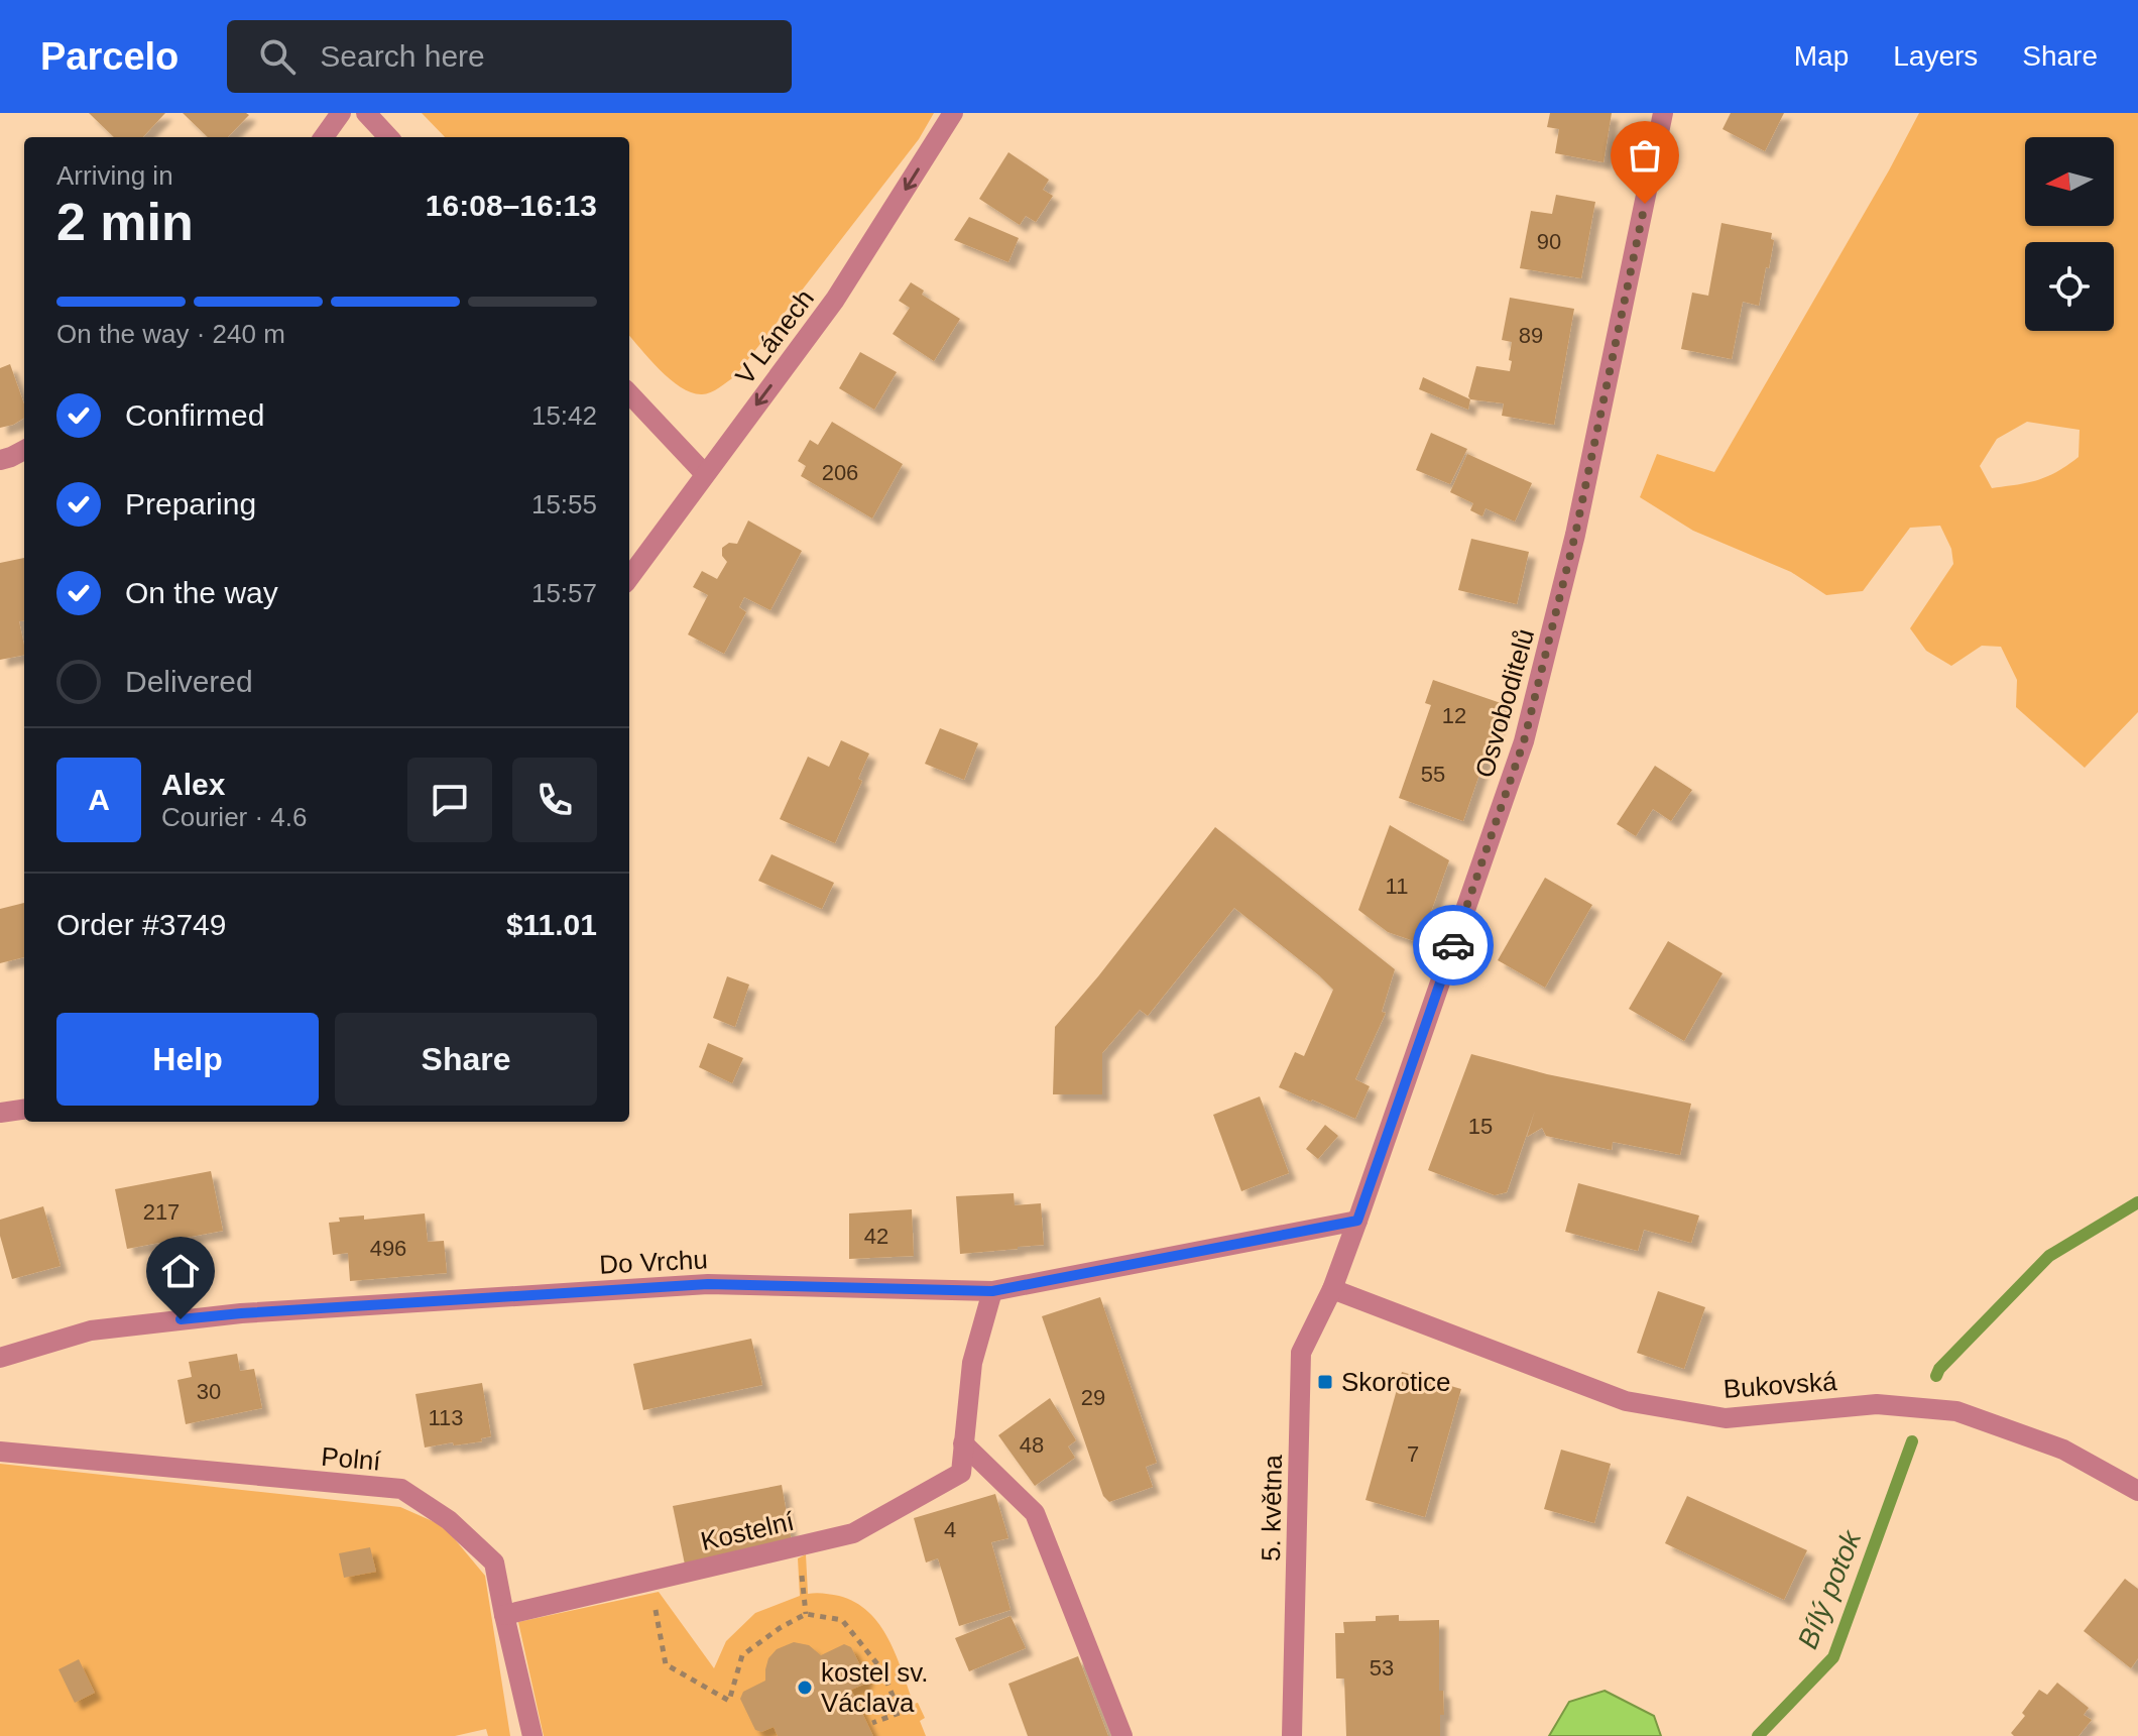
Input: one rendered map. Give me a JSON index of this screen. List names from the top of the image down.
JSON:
{
  "streets": {
    "street": [
      "V Lánech",
      "Osvoboditelů",
      "Do Vrchu",
      "Bukovská",
      "Polní",
      "5. května",
      "Kostelní"
    ]
  },
  "crossings": [
    ["Osvoboditelů", "Do Vrchu"],
    ["Osvoboditelů", "Bukovská"],
    ["Osvoboditelů", "5. května"],
    ["Do Vrchu", "Kostelní"],
    ["Bukovská", "5. května"],
    ["Polní", "Kostelní"]
  ],
  "one_way": ["V Lánech"],
  "water": ["Bílý potok"],
  "places": {
    "transit": ["Skorotice"],
    "other": ["kostel sv. Václava"]
  },
  "house_numbers": [
    "90",
    "89",
    "206",
    "12",
    "55",
    "11",
    "15",
    "217",
    "42",
    "496",
    "30",
    "29",
    "113",
    "48",
    "7",
    "4",
    "53"
  ],
  "north": "left",
  "page": {
    "header": "Parcelo",
    "search": "Search here",
    "nav": ["Map", "Layers", "Share"],
    "heading": ["2 min", "Arriving in", "16:08–16:13"],
    "panel": [
      "Alex",
      "Courier · 4.6",
      "Order #3749",
      "$11.01"
    ],
    "bar": "On the way · 240 m",
    "list": [
      ["Confirmed", "15:42"],
      ["Preparing", "15:55"],
      ["On the way", "15:57"],
      "Delivered"
    ],
    "round": "A",
    "buttons": ["Help", "Share"]
  }
}
